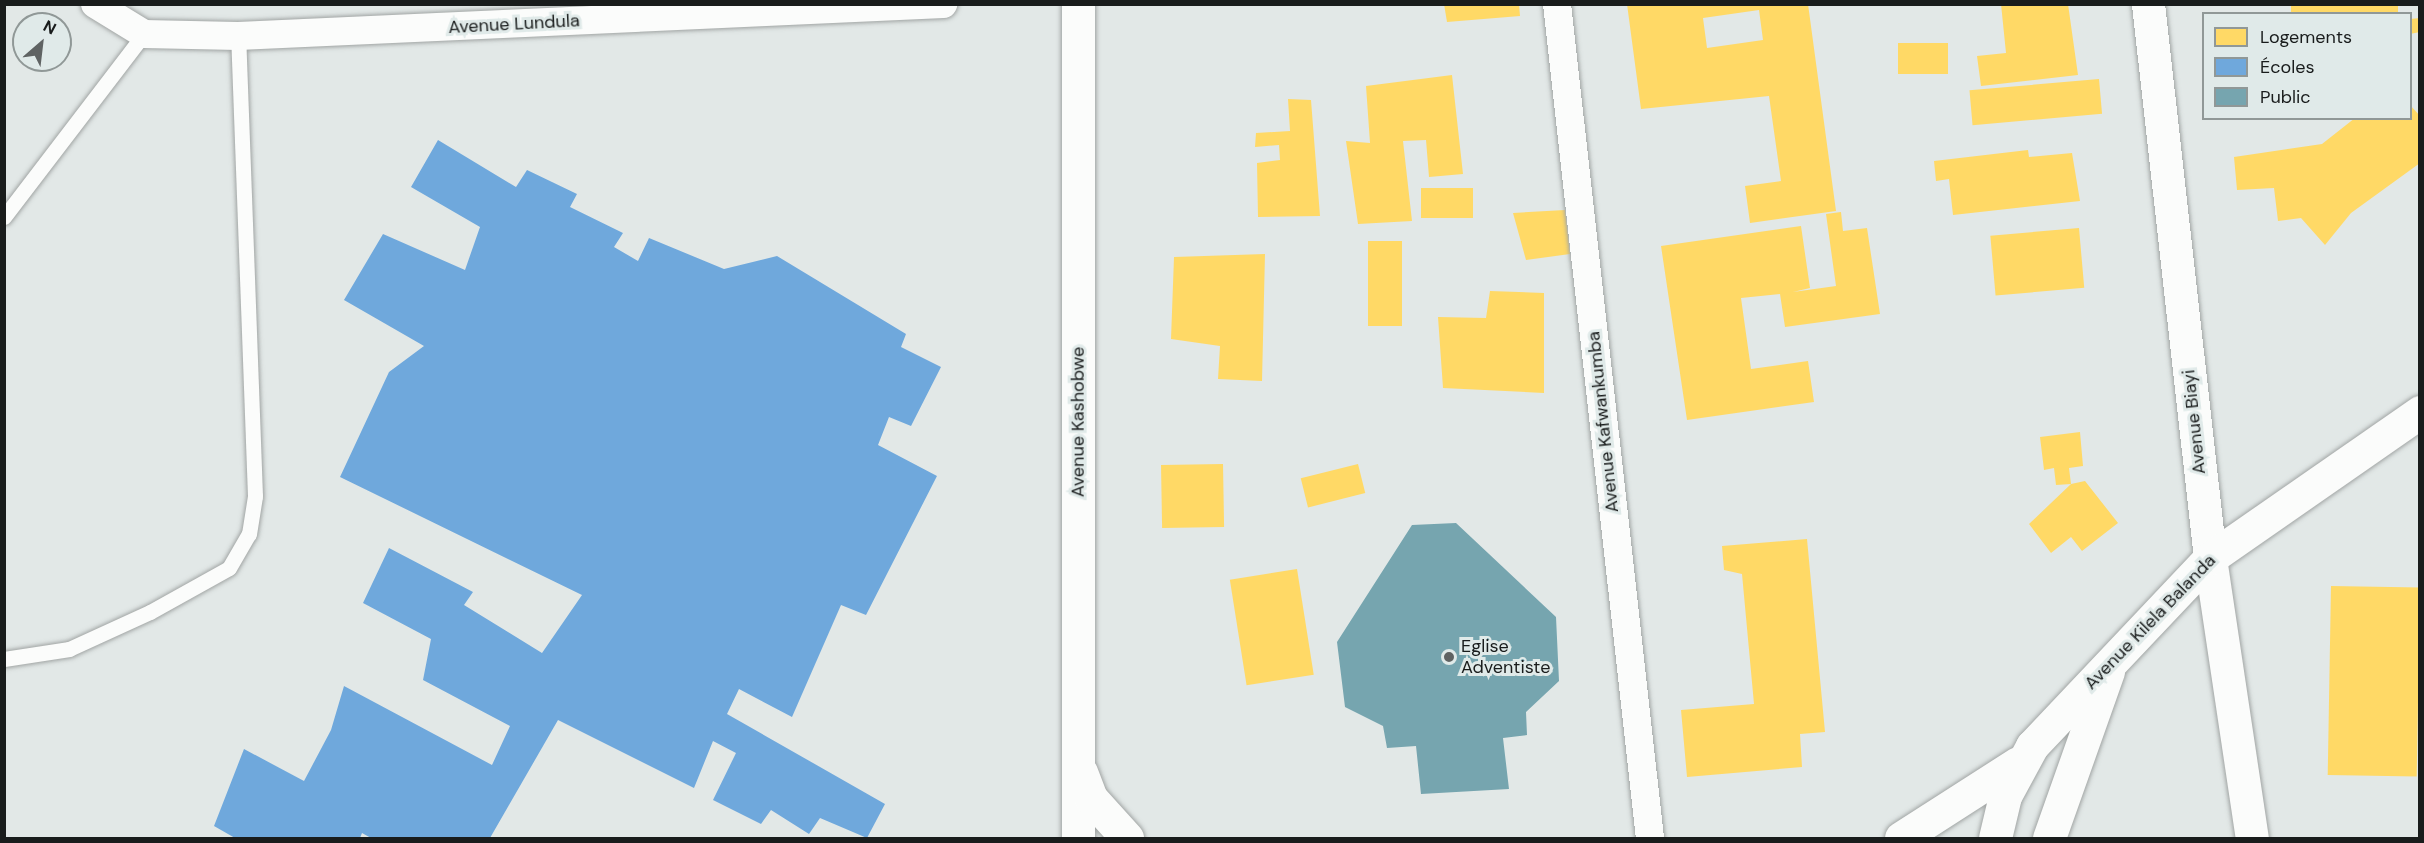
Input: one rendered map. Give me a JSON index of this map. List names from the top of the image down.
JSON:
{
  "streets": {
    "street": [
      "Avenue Lundula",
      "Avenue Kashobwe",
      "Avenue Kafwankumba",
      "Avenue Biayi",
      "Avenue Kilela Balanda"
    ]
  },
  "crossings": [
    ["Avenue Biayi", "Avenue Kilela Balanda"]
  ],
  "places": ["Eglise Adventiste"],
  "legend": ["Logements", "Écoles", "Public"],
  "north": "top right"
}
